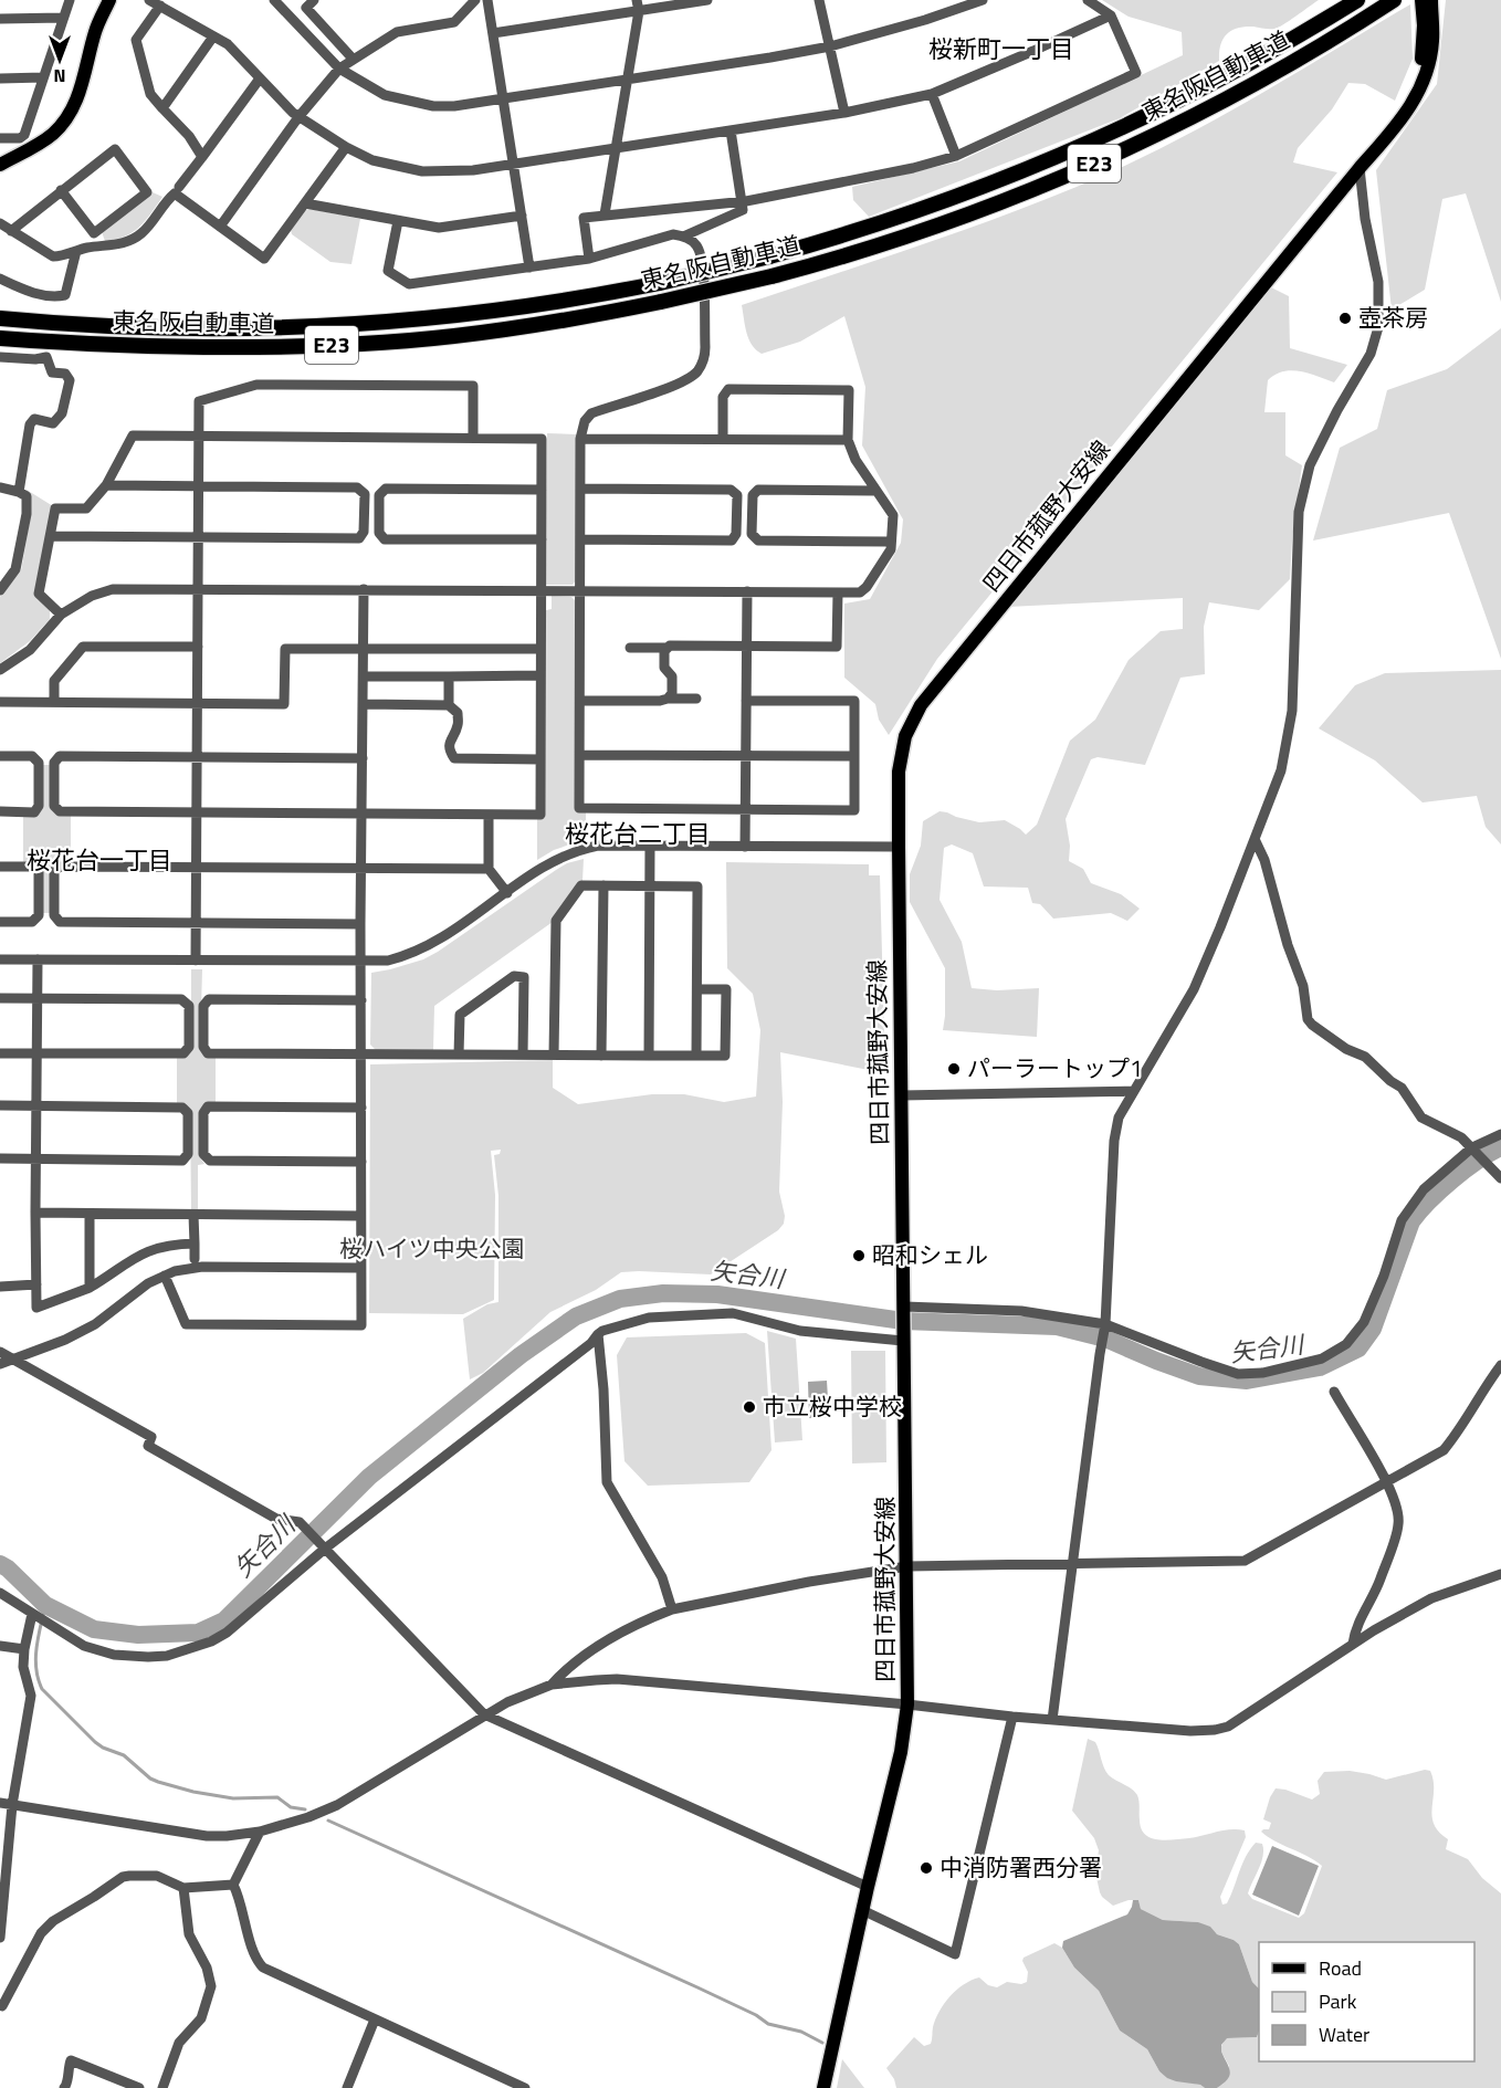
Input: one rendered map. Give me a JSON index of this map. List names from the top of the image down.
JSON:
{
  "streets": {
    "highway": ["東名阪自動車道", "E23"],
    "main road": ["四日市菰野大安線"]
  },
  "districts": ["桜新町一丁目", "桜花台二丁目", "桜花台一丁目"],
  "water": ["矢合川"],
  "parks": ["桜ハイツ中央公園"],
  "places": [
    "壺茶房",
    "パーラートップ1",
    "昭和シェル",
    "市立桜中学校",
    "中消防署西分署"
  ],
  "legend": ["Road", "Park", "Water"],
  "north": "bottom"
}
